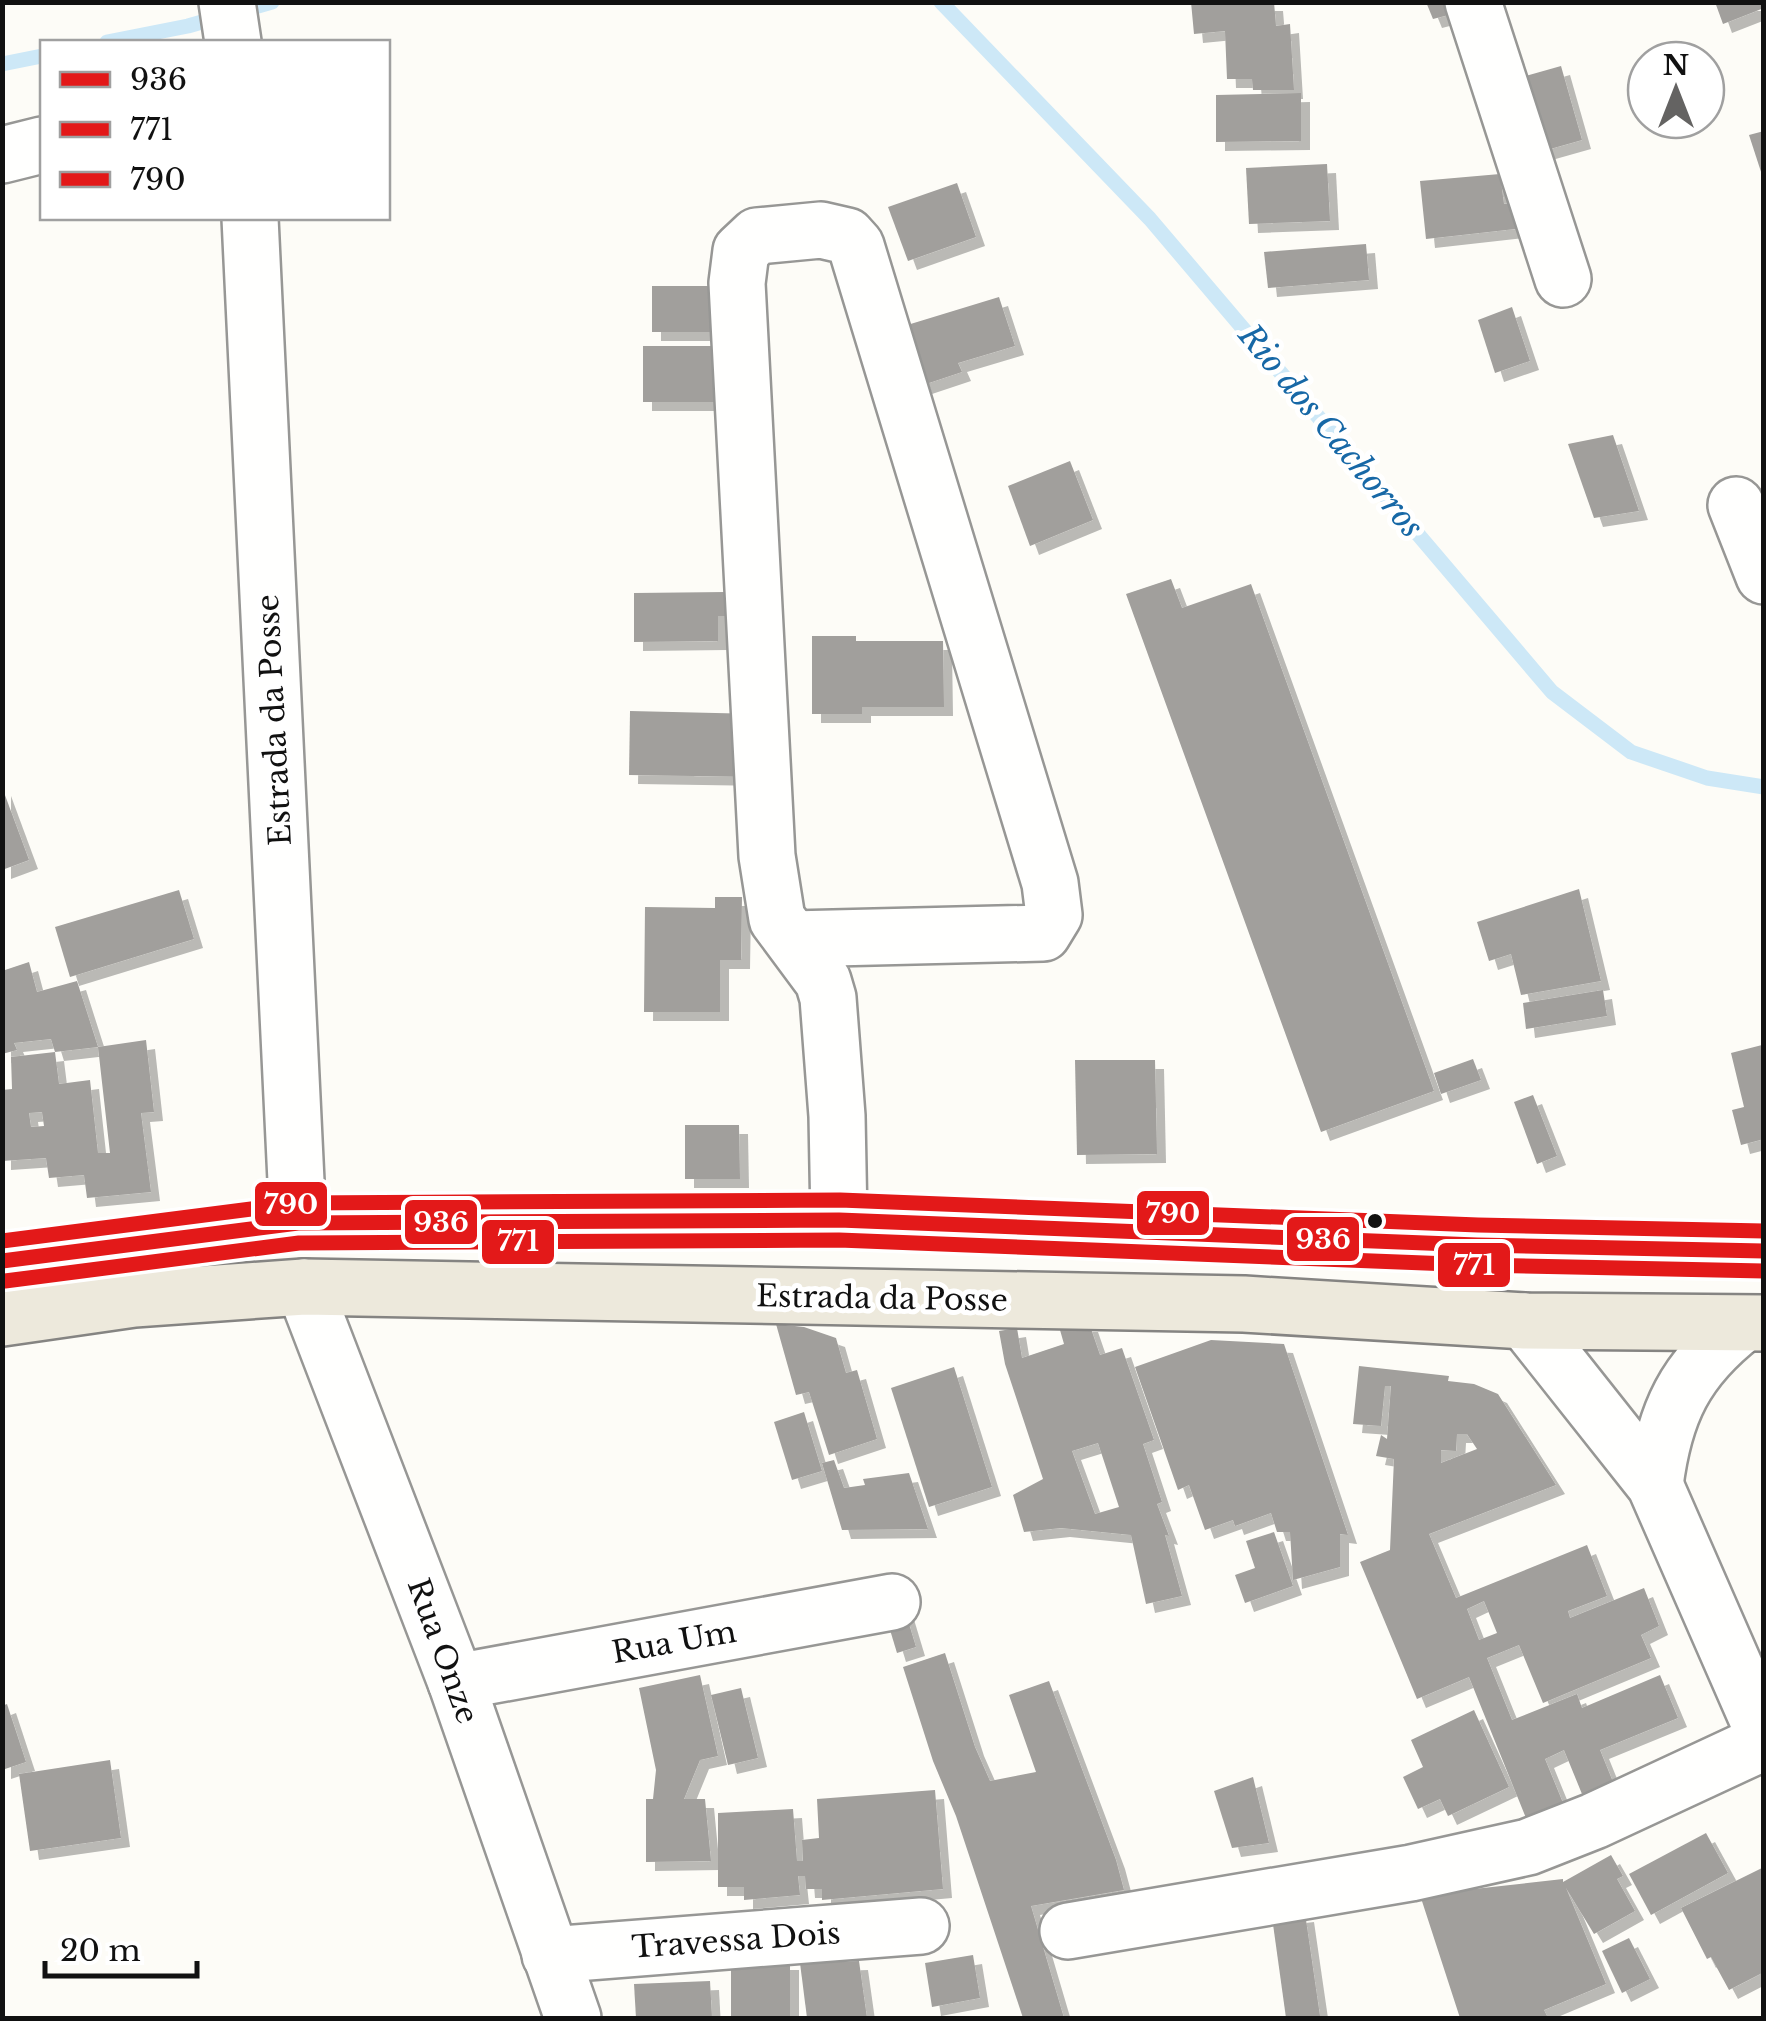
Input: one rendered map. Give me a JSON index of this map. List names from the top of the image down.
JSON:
{
  "streets": {
    "main road": ["Estrada da Posse"],
    "street": ["Rua Um", "Rua Onze", "Travessa Dois"]
  },
  "crossings": [
    ["Estrada da Posse", "Rua Onze"],
    ["Rua Um", "Rua Onze"],
    ["Rua Onze", "Travessa Dois"]
  ],
  "water": ["Rio dos Cachorros"],
  "lines": ["transit line 790", "transit line 936", "transit line 771"],
  "legend": ["936", "771", "790"],
  "scale_bar": "20 m",
  "north": "top"
}
